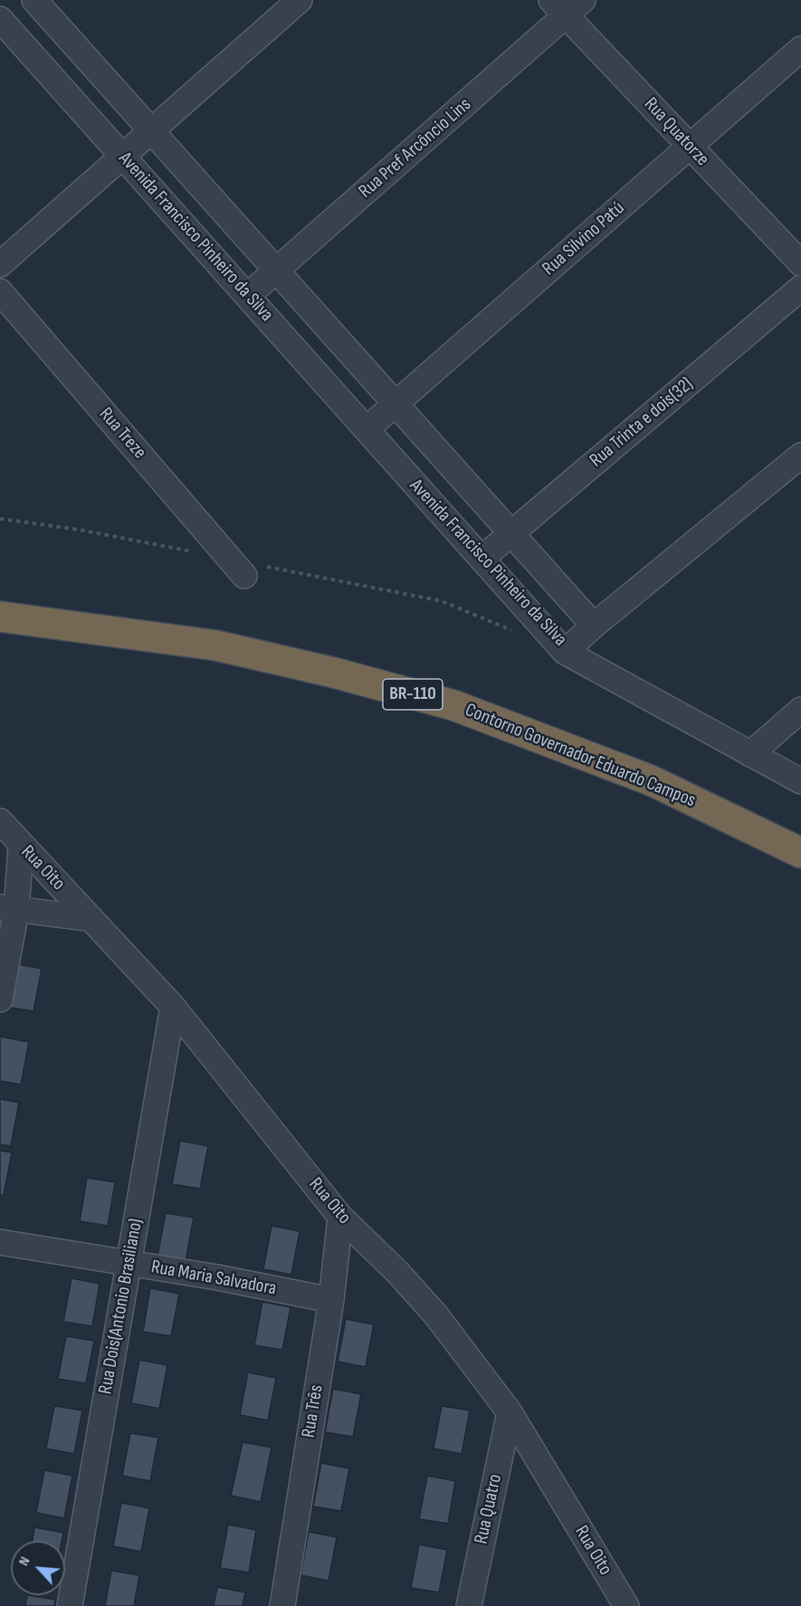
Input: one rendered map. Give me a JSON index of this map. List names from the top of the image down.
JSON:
{
  "streets": {
    "highway": ["BR-110", "Contorno Governador Eduardo Campos"],
    "street": [
      "Rua Quatorze",
      "Rua Pref Arcôncio Lins",
      "Avenida Francisco Pinheiro da Silva",
      "Rua Silvino Patú",
      "Rua Trinta e dois(32)",
      "Rua Treze",
      "Rua Oito",
      "Rua Maria Salvadora",
      "Rua Dois(Antonio Brasiliano)",
      "Rua Três",
      "Rua Quatro"
    ]
  },
  "crossings": [
    ["Rua Quatorze", "Rua Pref Arcôncio Lins"],
    ["Rua Quatorze", "Rua Silvino Patú"],
    ["Rua Pref Arcôncio Lins", "Avenida Francisco Pinheiro da Silva"],
    ["Avenida Francisco Pinheiro da Silva", "Rua Silvino Patú"],
    ["Avenida Francisco Pinheiro da Silva", "Rua Trinta e dois(32)"],
    ["Rua Oito", "Rua Dois(Antonio Brasiliano)"],
    ["Rua Oito", "Rua Três"],
    ["Rua Oito", "Rua Quatro"],
    ["Rua Maria Salvadora", "Rua Dois(Antonio Brasiliano)"],
    ["Rua Maria Salvadora", "Rua Três"]
  ],
  "north": "top left"
}
